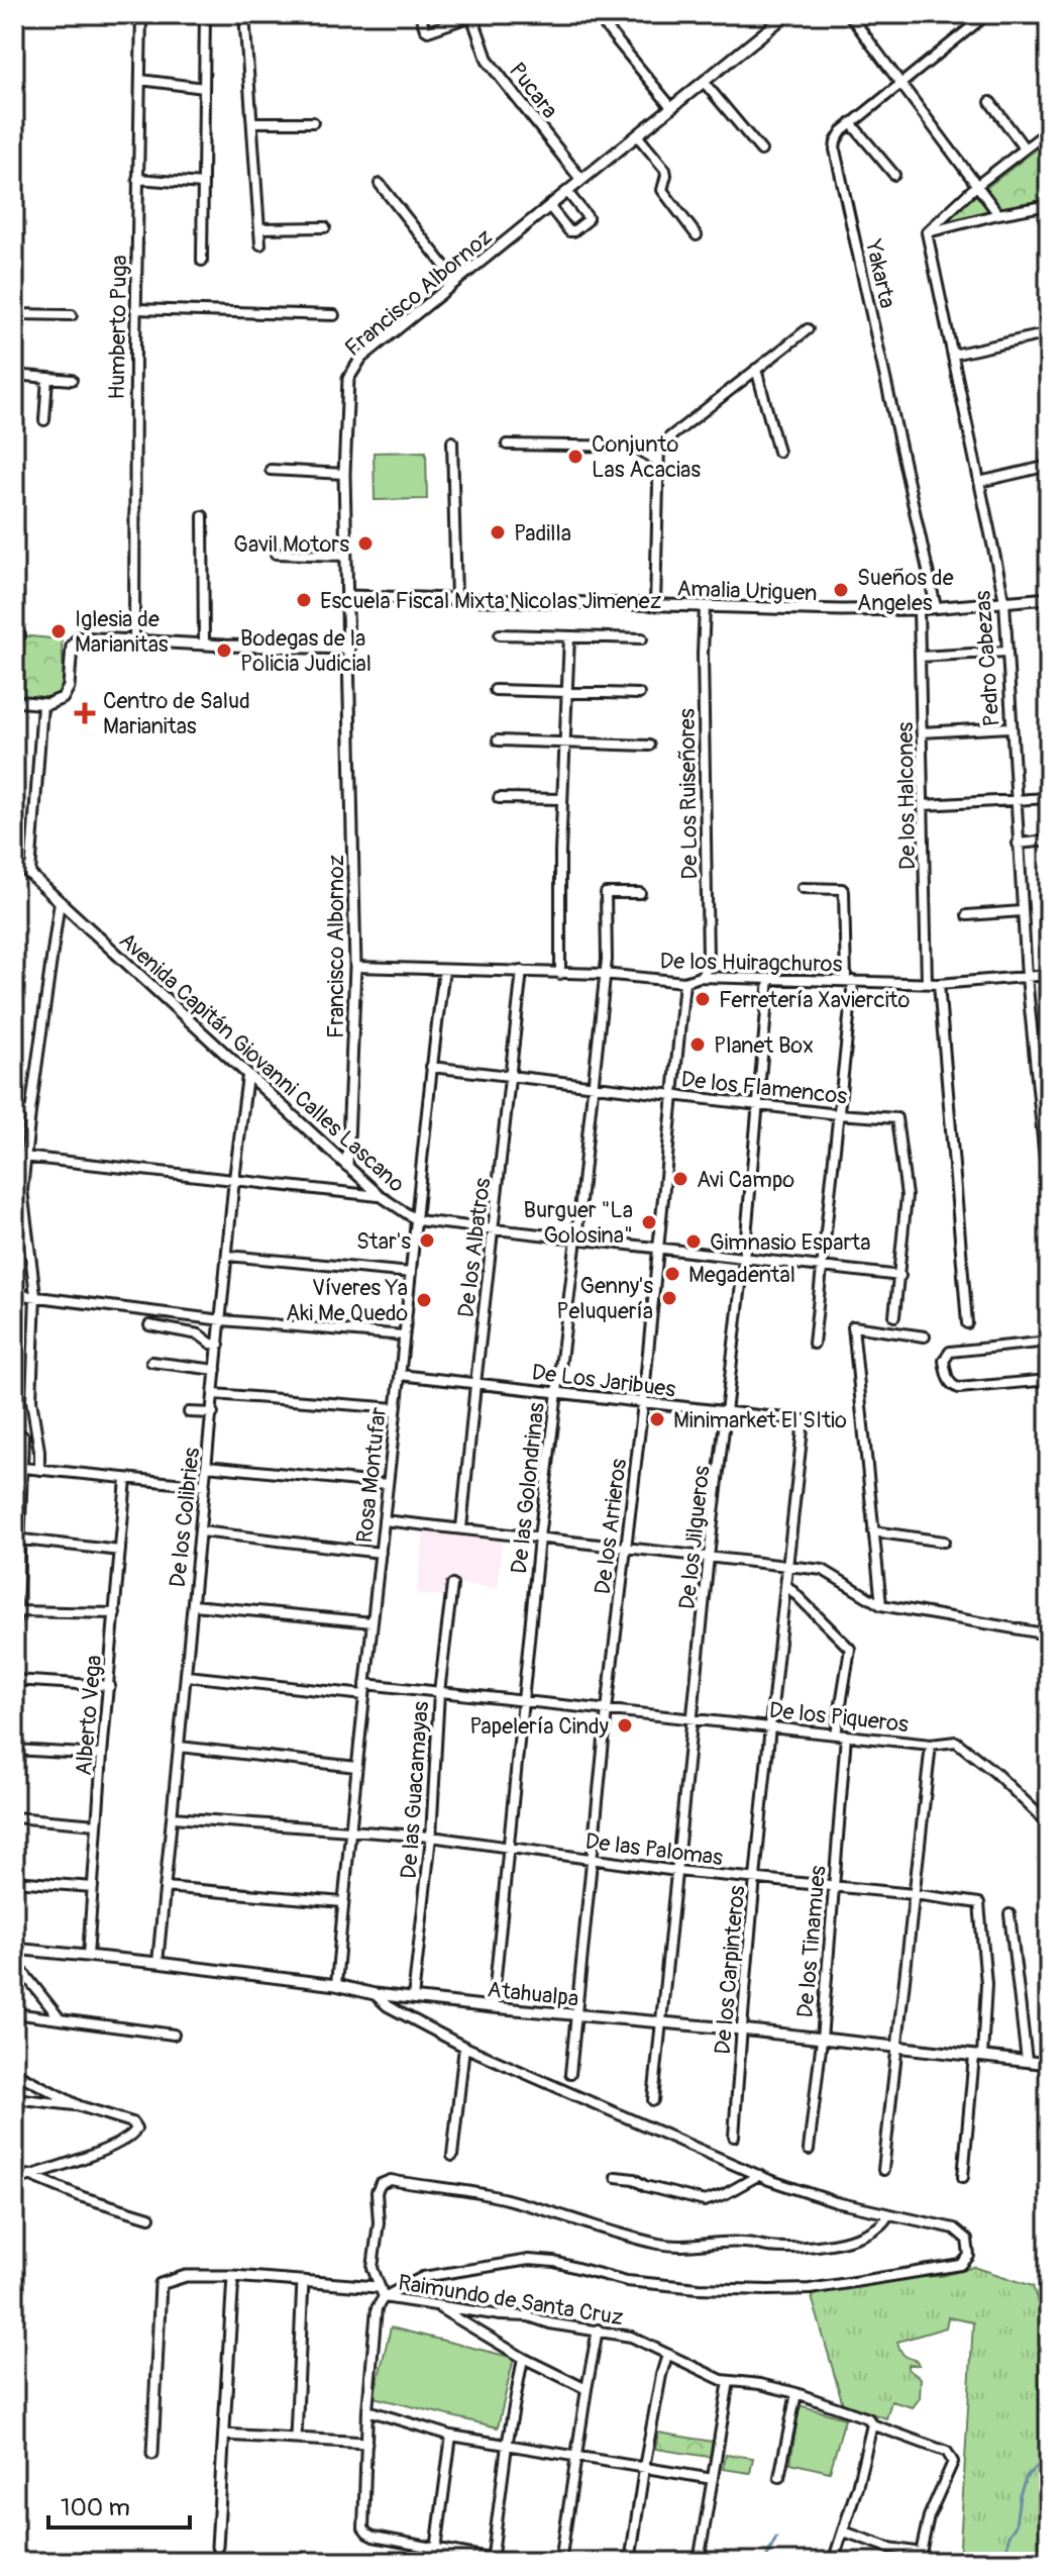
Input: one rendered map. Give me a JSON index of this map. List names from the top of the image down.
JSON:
{
  "streets": {
    "street": [
      "Pucara",
      "Yakarta",
      "Francisco Albornoz",
      "Humberto Puga",
      "Amalia Uriguen",
      "Pedro Cabezas",
      "De Los Ruiseñores",
      "De los Halcones",
      "De los Huiragchuros",
      "Avenida Capitán Giovanni Calles Lascano",
      "De los Flamencos",
      "De los Albatros",
      "De Los Jaribues",
      "Rosa Montufar",
      "De las Golondrinas",
      "De los Colibries",
      "De los Arrieros",
      "De los Jilgueros",
      "Alberto Vega",
      "De los Piqueros",
      "De las Guacamayas",
      "De las Palomas",
      "De los Tinamues",
      "De los Carpinteros",
      "Atahualpa",
      "Raimundo de Santa Cruz"
    ]
  },
  "crossings": [
    ["Pucara", "Francisco Albornoz"],
    ["Yakarta", "Amalia Uriguen"],
    ["Francisco Albornoz", "Amalia Uriguen"],
    ["Francisco Albornoz", "De los Huiragchuros"],
    ["Francisco Albornoz", "Avenida Capitán Giovanni Calles Lascano"],
    ["Amalia Uriguen", "Pedro Cabezas"],
    ["Amalia Uriguen", "De Los Ruiseñores"],
    ["Amalia Uriguen", "De los Halcones"],
    ["Pedro Cabezas", "De los Huiragchuros"],
    ["De Los Ruiseñores", "De los Huiragchuros"],
    ["De los Halcones", "De los Huiragchuros"],
    ["De los Huiragchuros", "De los Albatros"],
    ["De los Huiragchuros", "Rosa Montufar"],
    ["De los Huiragchuros", "De las Golondrinas"],
    ["De los Huiragchuros", "De los Arrieros"],
    ["De los Huiragchuros", "De los Jilgueros"],
    ["Avenida Capitán Giovanni Calles Lascano", "De los Flamencos"],
    ["Avenida Capitán Giovanni Calles Lascano", "De los Albatros"],
    ["Avenida Capitán Giovanni Calles Lascano", "Rosa Montufar"],
    ["Avenida Capitán Giovanni Calles Lascano", "De las Golondrinas"],
    ["Avenida Capitán Giovanni Calles Lascano", "De los Colibries"],
    ["Avenida Capitán Giovanni Calles Lascano", "De los Arrieros"],
    ["Avenida Capitán Giovanni Calles Lascano", "De los Jilgueros"],
    ["De los Flamencos", "De los Albatros"],
    ["De los Flamencos", "Rosa Montufar"],
    ["De los Flamencos", "De las Golondrinas"],
    ["De los Flamencos", "De los Arrieros"],
    ["De los Flamencos", "De los Jilgueros"],
    ["De los Albatros", "De Los Jaribues"],
    ["De Los Jaribues", "Rosa Montufar"],
    ["De Los Jaribues", "De las Golondrinas"],
    ["De Los Jaribues", "De los Arrieros"],
    ["De Los Jaribues", "De los Jilgueros"],
    ["De Los Jaribues", "De los Carpinteros"],
    ["Rosa Montufar", "De los Piqueros"],
    ["Rosa Montufar", "De las Palomas"],
    ["Rosa Montufar", "Atahualpa"],
    ["De las Golondrinas", "De los Piqueros"],
    ["De las Golondrinas", "De las Palomas"],
    ["De las Golondrinas", "Atahualpa"],
    ["De los Colibries", "De las Palomas"],
    ["De los Colibries", "Atahualpa"],
    ["De los Arrieros", "De los Piqueros"],
    ["De los Arrieros", "De las Palomas"],
    ["De los Arrieros", "Atahualpa"],
    ["De los Jilgueros", "De los Piqueros"],
    ["De los Jilgueros", "De las Palomas"],
    ["De los Jilgueros", "Atahualpa"],
    ["Alberto Vega", "Atahualpa"],
    ["De los Piqueros", "De las Guacamayas"],
    ["De los Piqueros", "De las Palomas"],
    ["De los Piqueros", "De los Tinamues"],
    ["De los Piqueros", "De los Carpinteros"],
    ["De los Piqueros", "Atahualpa"],
    ["De las Guacamayas", "De las Palomas"],
    ["De las Guacamayas", "Atahualpa"],
    ["De las Palomas", "De los Tinamues"],
    ["De las Palomas", "De los Carpinteros"],
    ["De las Palomas", "Atahualpa"],
    ["De los Tinamues", "De los Carpinteros"],
    ["De los Tinamues", "Atahualpa"],
    ["De los Carpinteros", "Atahualpa"],
    ["Atahualpa", "Raimundo de Santa Cruz"]
  ],
  "places": {
    "other": [
      "Conjunto Las Acacias",
      "Padilla",
      "Gavil Motors",
      "Sueños de Angeles",
      "Escuela Fiscal Mixta Nicolas Jimenez",
      "Iglesia de Marianitas",
      "Bodegas de la Policia Judicial",
      "Ferretería Xaviercito",
      "Planet Box",
      "Avi Campo",
      "Burguer \"La Golosina\"",
      "Star's",
      "Gimnasio Esparta",
      "Megadental",
      "Genny's Peluquería",
      "Víveres Ya Aki Me Quedo",
      "Minimarket El SItio",
      "Papelería Cindy"
    ],
    "health": ["Centro de Salud Marianitas"]
  },
  "scale_bar": "100 m"
}
